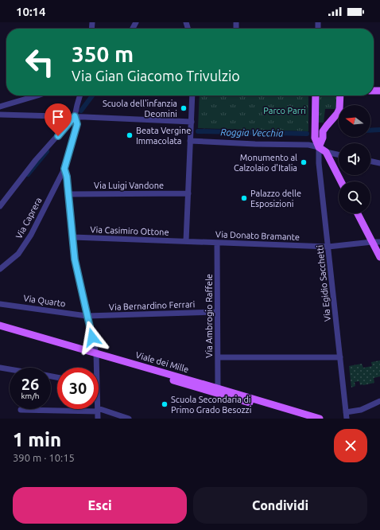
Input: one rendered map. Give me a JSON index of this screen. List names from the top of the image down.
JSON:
{
  "streets": {
    "main road": ["Viale dei Mille"],
    "street": [
      "Via Luigi Vandone",
      "Via Caprera",
      "Via Casimiro Ottone",
      "Via Donato Bramante",
      "Via Egidio Sacchetti",
      "Via Quarto",
      "Via Bernardino Ferrari",
      "Via Ambrogio Raffele"
    ]
  },
  "crossings": [
    ["Via Casimiro Ottone", "Via Donato Bramante"],
    ["Via Donato Bramante", "Via Egidio Sacchetti"],
    ["Via Donato Bramante", "Via Ambrogio Raffele"],
    ["Via Quarto", "Via Bernardino Ferrari"],
    ["Via Bernardino Ferrari", "Via Ambrogio Raffele"],
    ["Via Ambrogio Raffele", "Viale dei Mille"]
  ],
  "water": ["Roggia Vecchia"],
  "parks": ["Parco Parri"],
  "places": [
    "Scuola dell'infanzia Deomini",
    "Beata Vergine Immacolata",
    "Monumento al Calzolaio d'Italia",
    "Palazzo delle Esposizioni",
    "Scuola Secondaria di Primo Grado Besozzi"
  ],
  "north": "left",
  "page": {
    "status": "10:14",
    "turn": ["350 m", "Via Gian Giacomo Trivulzio"],
    "speed": "26 km/h",
    "limit": "30",
    "heading": ["1 min", "390 m · 10:15"],
    "buttons": ["Esci", "Condividi"]
  }
}
